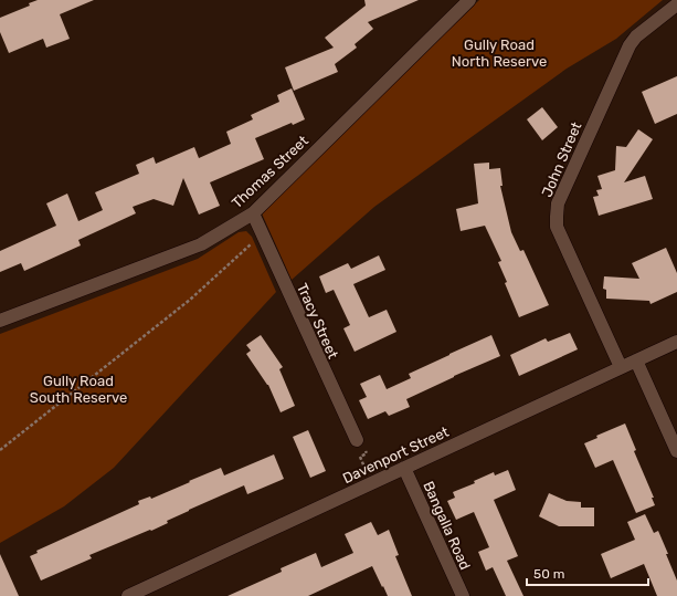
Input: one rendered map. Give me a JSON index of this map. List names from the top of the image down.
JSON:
{
  "streets": {
    "street": [
      "John Street",
      "Thomas Street",
      "Tracy Street",
      "Davenport Street",
      "Bangalla Road"
    ]
  },
  "crossings": [
    ["John Street", "Davenport Street"],
    ["Thomas Street", "Tracy Street"],
    ["Davenport Street", "Bangalla Road"]
  ],
  "parks": ["Gully Road North Reserve", "Gully Road South Reserve"],
  "scale_bar": "50 m"
}
